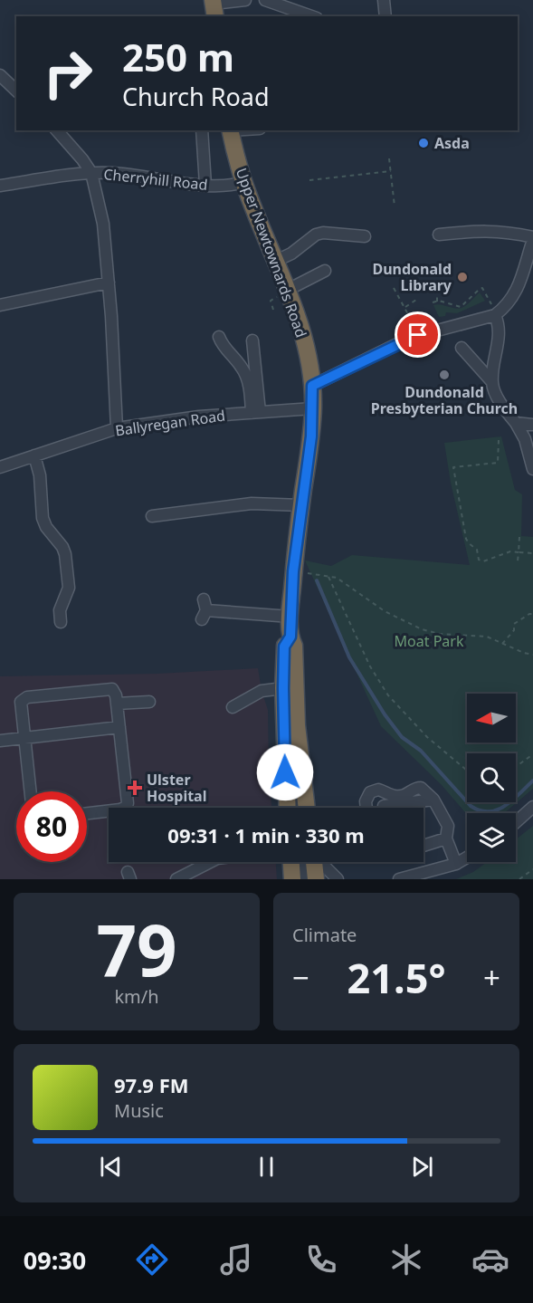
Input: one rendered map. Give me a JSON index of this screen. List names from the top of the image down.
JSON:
{
  "streets": {
    "highway": ["Upper Newtownards Road"],
    "street": ["Cherryhill Road", "Ballyregan Road"]
  },
  "crossings": [
    ["Cherryhill Road", "Upper Newtownards Road"],
    ["Upper Newtownards Road", "Ballyregan Road"]
  ],
  "parks": ["Moat Park"],
  "places": {
    "other": ["Asda", "Dundonald Library", "Dundonald Presbyterian Church"],
    "health": ["Ulster Hospital"]
  },
  "north": "left",
  "page": {
    "turn": ["250 m", "Church Road"],
    "limit": "80",
    "trip": "09:31 · 1 min · 330 m",
    "tile": [
      ["79", "km/h"],
      "Climate"
    ],
    "heat": ["−", "21.5°", "+"],
    "song": ["97.9 FM", "Music"],
    "tabs": "09:30"
  }
}
